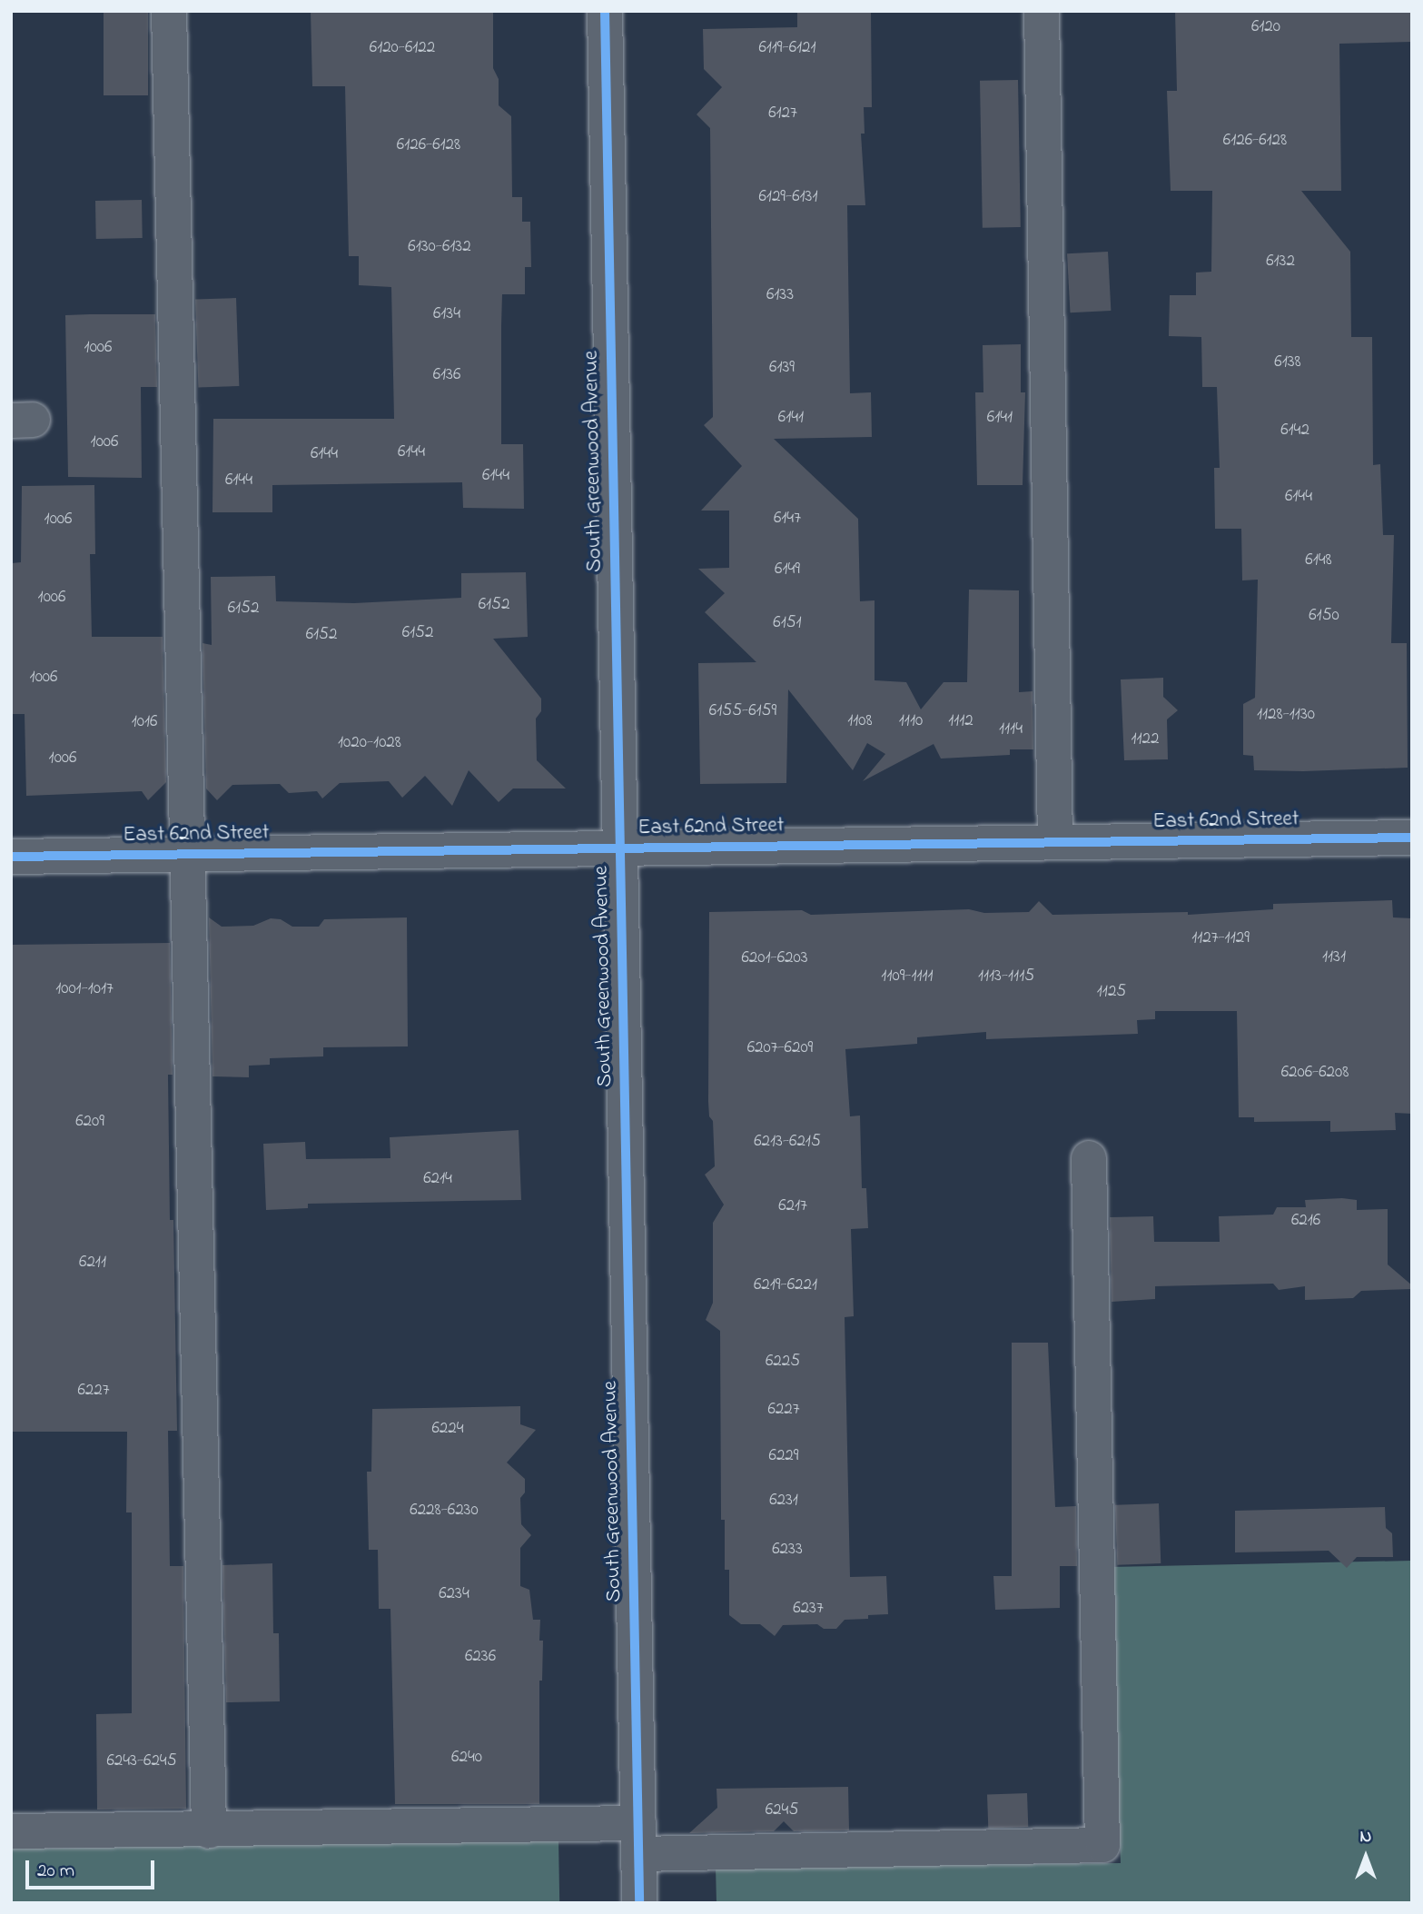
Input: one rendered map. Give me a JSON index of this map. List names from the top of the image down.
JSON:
{
  "streets": {
    "street": ["South Greenwood Avenue", "East 62nd Street"]
  },
  "crossings": [
    ["South Greenwood Avenue", "East 62nd Street"]
  ],
  "house_numbers": [
    "6120",
    "6120-6122",
    "6119-6121",
    "6127",
    "6126-6128",
    "6126-6128",
    "6129-6131",
    "6130-6132",
    "6132",
    "6133",
    "6134",
    "1006",
    "6138",
    "6139",
    "6136",
    "6141",
    "6141",
    "6142",
    "1006",
    "6144",
    "6144",
    "6144",
    "6144",
    "6144",
    "6147",
    "1006",
    "6148",
    "6149",
    "1006",
    "6152",
    "6152",
    "6150",
    "6151",
    "6152",
    "6152",
    "1006",
    "6155-6159",
    "1128-1130",
    "1108",
    "1110",
    "1112",
    "1016",
    "1114",
    "1122",
    "1020-1028",
    "1006",
    "1127-1129",
    "1131",
    "6201-6203",
    "1109-1111",
    "1113-1115",
    "1001-1017",
    "1125",
    "6207-6209",
    "6206-6208",
    "6209",
    "6213-6215",
    "6214",
    "6217",
    "6216",
    "6211",
    "6219-6221",
    "6225",
    "6227",
    "6227",
    "6224",
    "6229",
    "6231",
    "6228-6230",
    "6233",
    "6234",
    "6237",
    "6236",
    "6240",
    "6243-6245",
    "6245"
  ],
  "scale_bar": "20 m",
  "north": "top"
}
